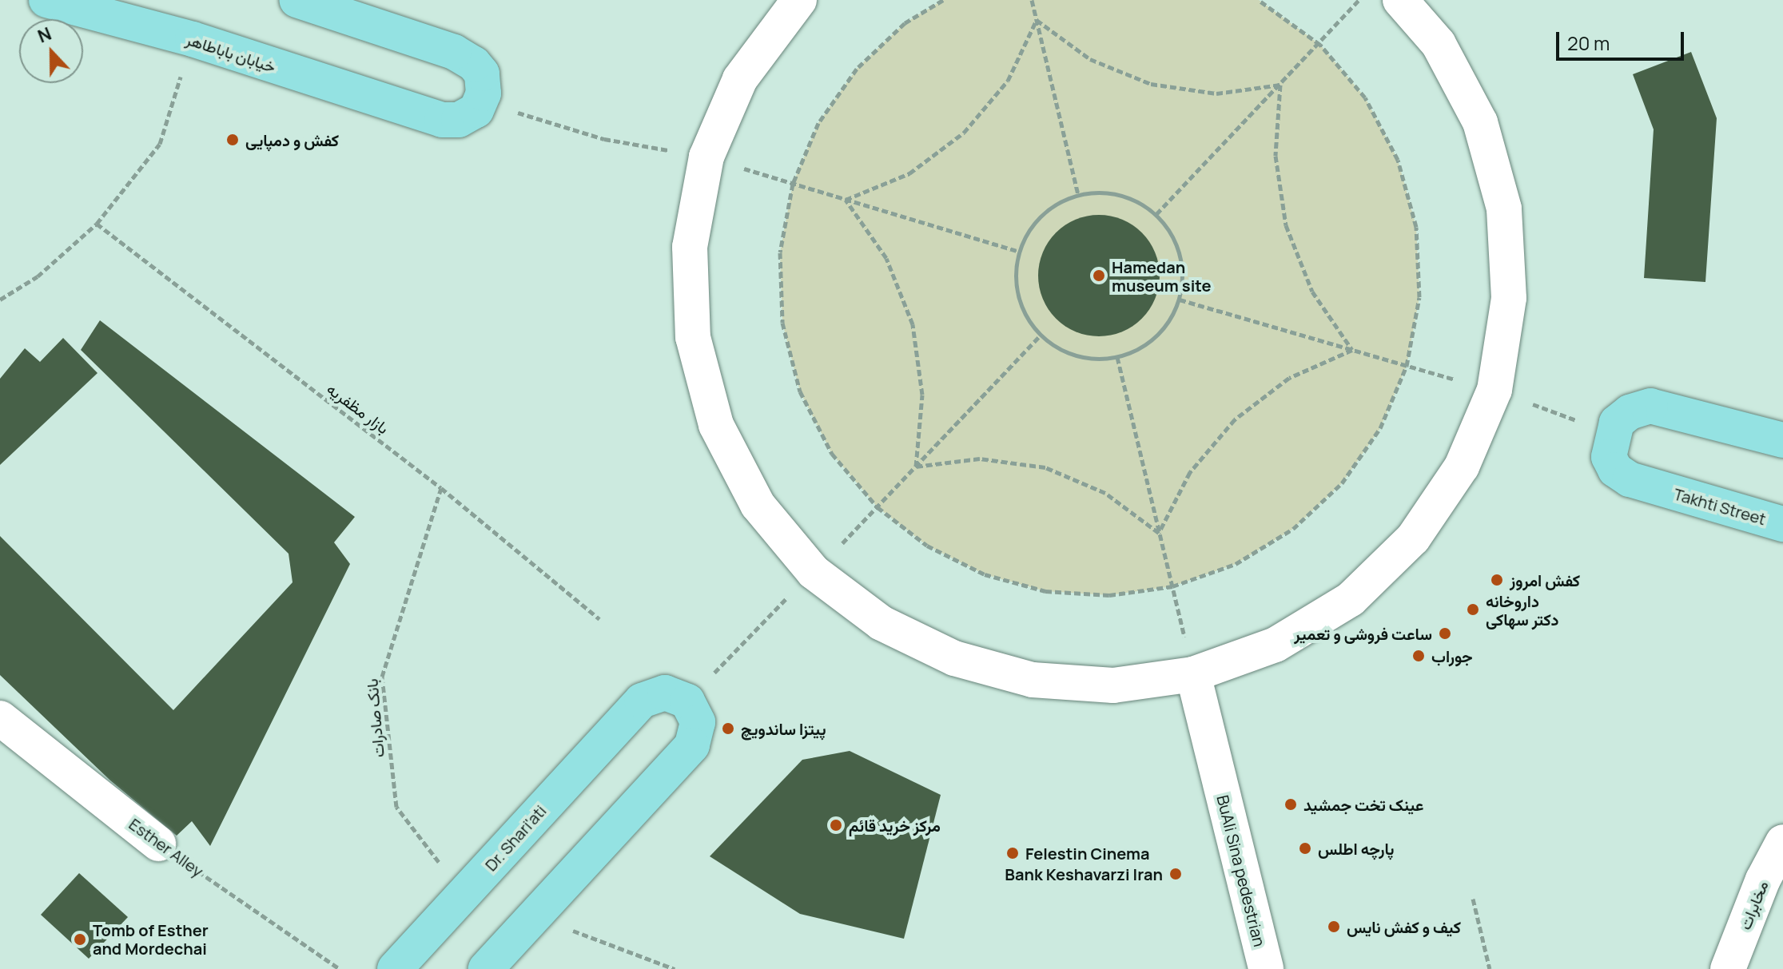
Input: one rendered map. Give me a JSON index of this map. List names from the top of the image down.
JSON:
{
  "streets": {
    "main road": ["خیابان باباطاهر", "Takhti Street", "Dr. Shari'ati"],
    "street": ["Esther Alley", "BuAli Sina pedestrian", "مخابرات"],
    "path": ["بازار مظفریه", "بانک صادرات"]
  },
  "crossings": [
    ["بازار مظفریه", "بانک صادرات"],
    ["بانک صادرات", "Dr. Shari'ati"]
  ],
  "places": [
    "کفش و دمپایی",
    "Hamedan museum site",
    "کفش امروز",
    "داروخانه دکتر سهاکی",
    "ساعت فروشی و تعمیر",
    "جوراب",
    "پیتزا ساندویچ",
    "عینک تخت جمشید",
    "مرکز خرید قائم",
    "پارچه اطلس",
    "Felestin Cinema",
    "Bank Keshavarzi Iran",
    "کیف و کفش نایس",
    "Tomb of Esther and Mordechai"
  ],
  "scale_bar": "20 m",
  "north": "top"
}
